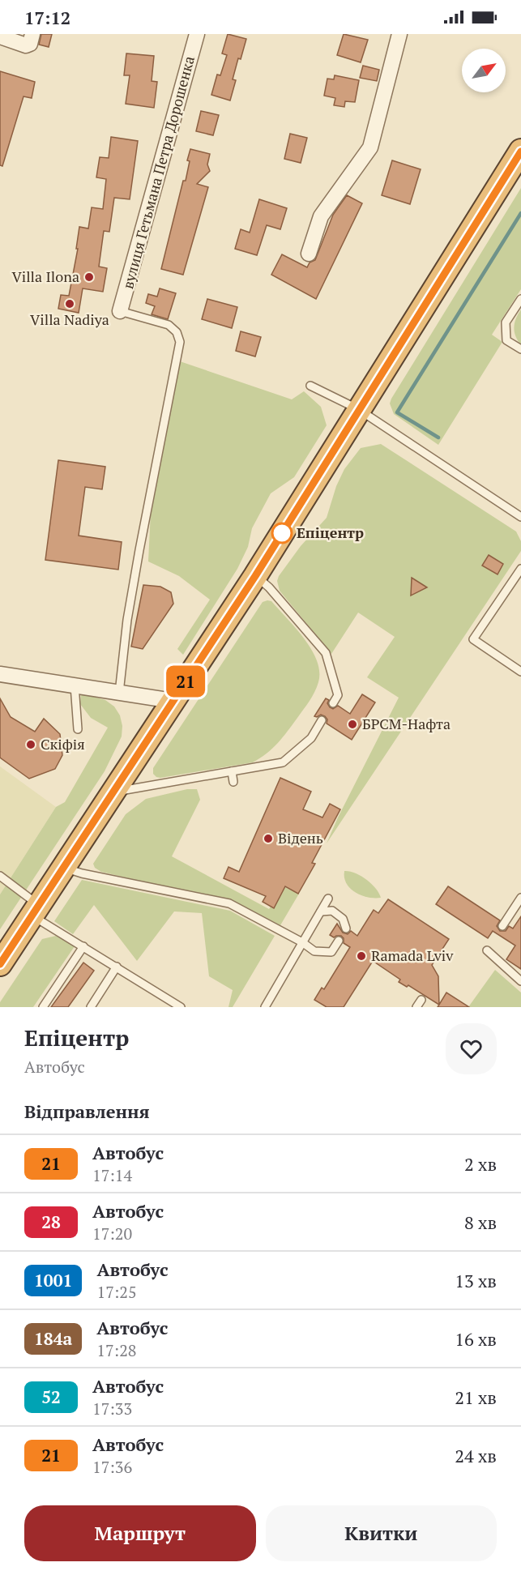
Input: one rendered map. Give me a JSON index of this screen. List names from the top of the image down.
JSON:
{
  "streets": {
    "street": ["вулиця Гетьмана Петра Дорошенка"]
  },
  "places": [
    "Villa Ilona",
    "Villa Nadiya",
    "Епіцентр",
    "БРСМ-Нафта",
    "Скіфія",
    "Відень",
    "Ramada Lviv"
  ],
  "lines": ["bus line 21"],
  "north": "top right",
  "page": {
    "status": "17:12",
    "on_map": "21",
    "heading": [
      ["Епіцентр", "Автобус"],
      "Відправлення"
    ],
    "list": [
      {
        "mark": "21",
        "name": "Автобус",
        "note": "17:14",
        "value": "2 хв"
      },
      {
        "mark": "28",
        "name": "Автобус",
        "note": "17:20",
        "value": "8 хв"
      },
      {
        "mark": "1001",
        "name": "Автобус",
        "note": "17:25",
        "value": "13 хв"
      },
      {
        "mark": "184а",
        "name": "Автобус",
        "note": "17:28",
        "value": "16 хв"
      },
      {
        "mark": "52",
        "name": "Автобус",
        "note": "17:33",
        "value": "21 хв"
      },
      {
        "mark": "21",
        "name": "Автобус",
        "note": "17:36",
        "value": "24 хв"
      }
    ],
    "buttons": ["Маршрут", "Квитки"]
  }
}
